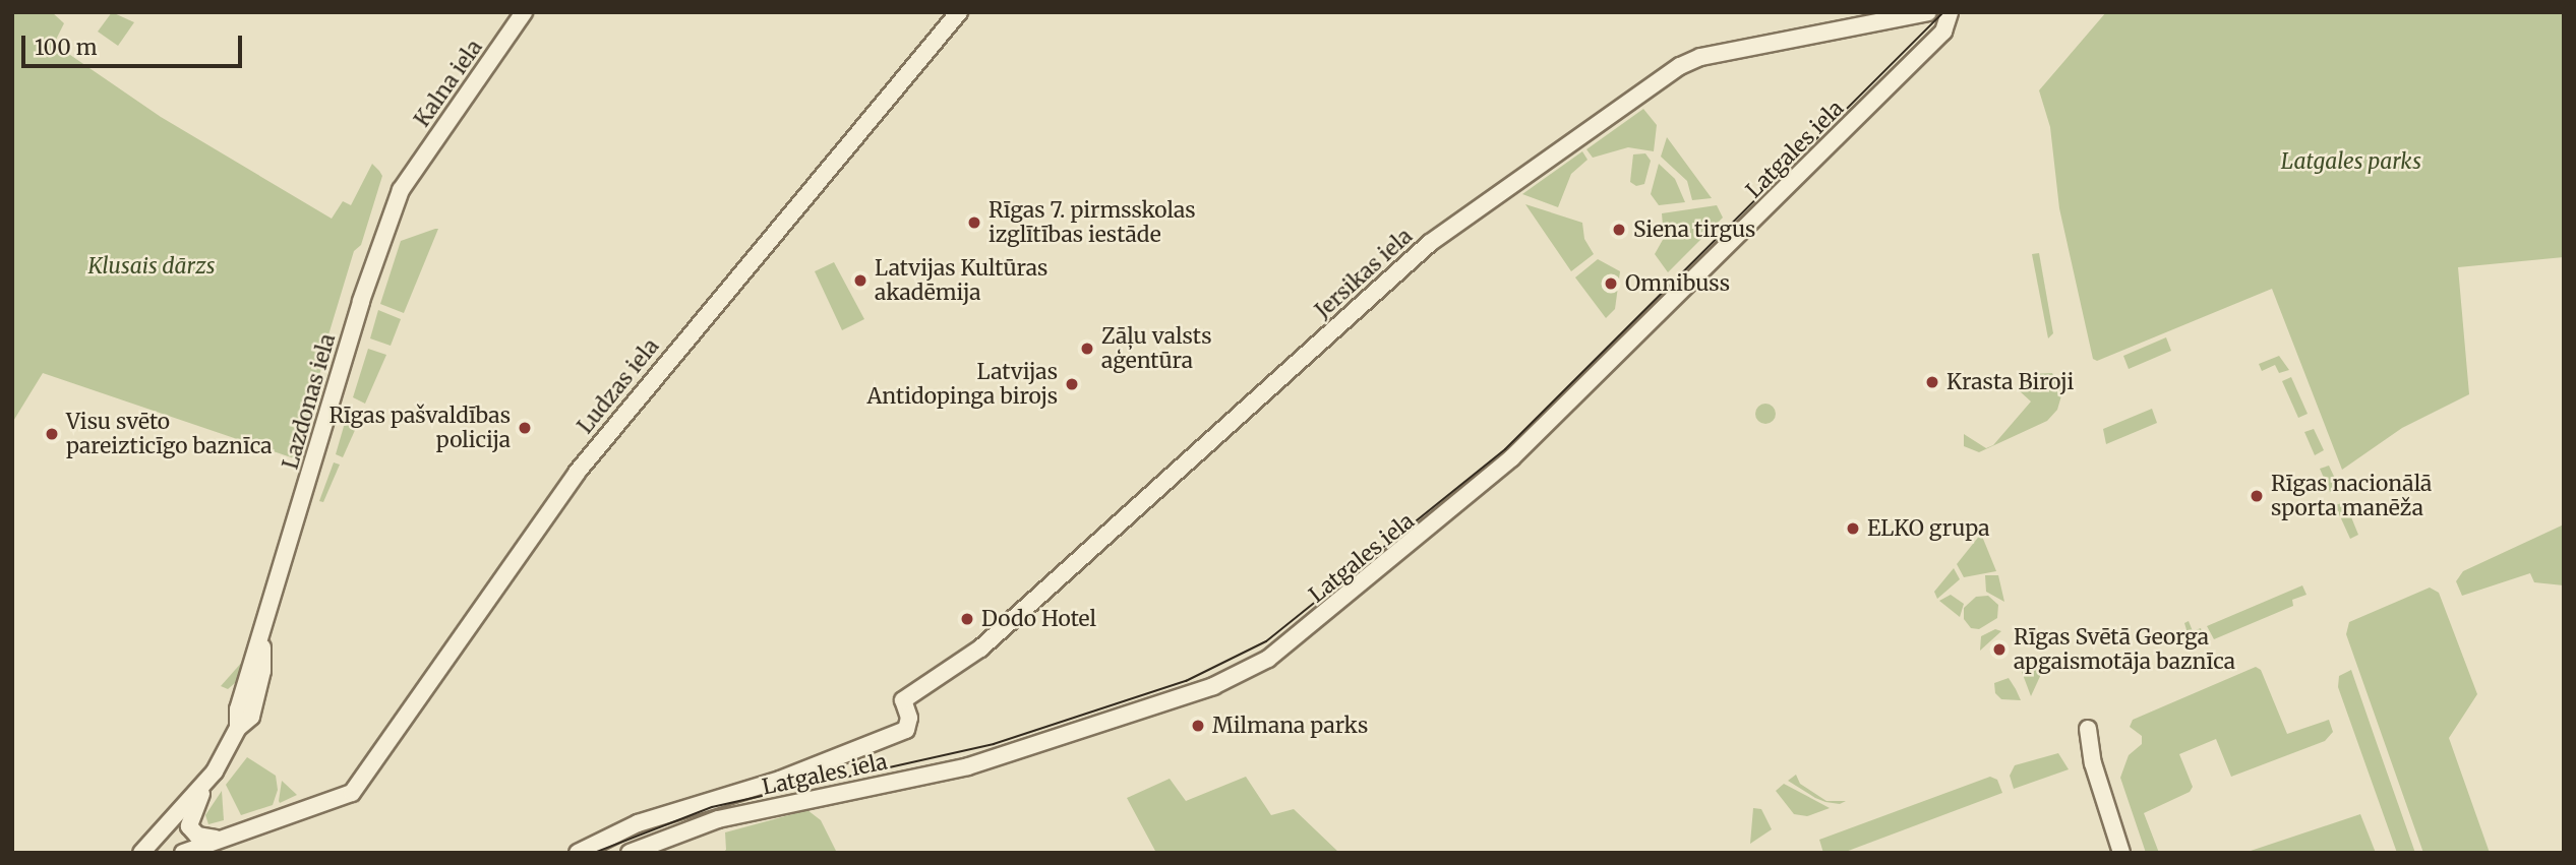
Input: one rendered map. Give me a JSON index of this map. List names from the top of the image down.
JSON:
{
  "streets": {
    "street": [
      "Kalna iela",
      "Latgales iela",
      "Jersikas iela",
      "Ludzas iela",
      "Lazdonas iela"
    ]
  },
  "crossings": [
    ["Kalna iela", "Lazdonas iela"],
    ["Latgales iela", "Jersikas iela"]
  ],
  "parks": ["Latgales parks", "Klusais dārzs"],
  "places": [
    "Rīgas 7. pirmsskolas izglītības iestāde",
    "Siena tirgus",
    "Latvijas Kultūras akadēmija",
    "Omnibuss",
    "Zāļu valsts aģentūra",
    "Krasta Biroji",
    "Latvijas Antidopinga birojs",
    "Rīgas pašvaldības policija",
    "Visu svēto pareizticīgo baznīca",
    "Rīgas nacionālā sporta manēža",
    "ELKO grupa",
    "Dodo Hotel",
    "Rīgas Svētā Georga apgaismotāja baznīca",
    "Milmana parks"
  ],
  "scale_bar": "100 m"
}
